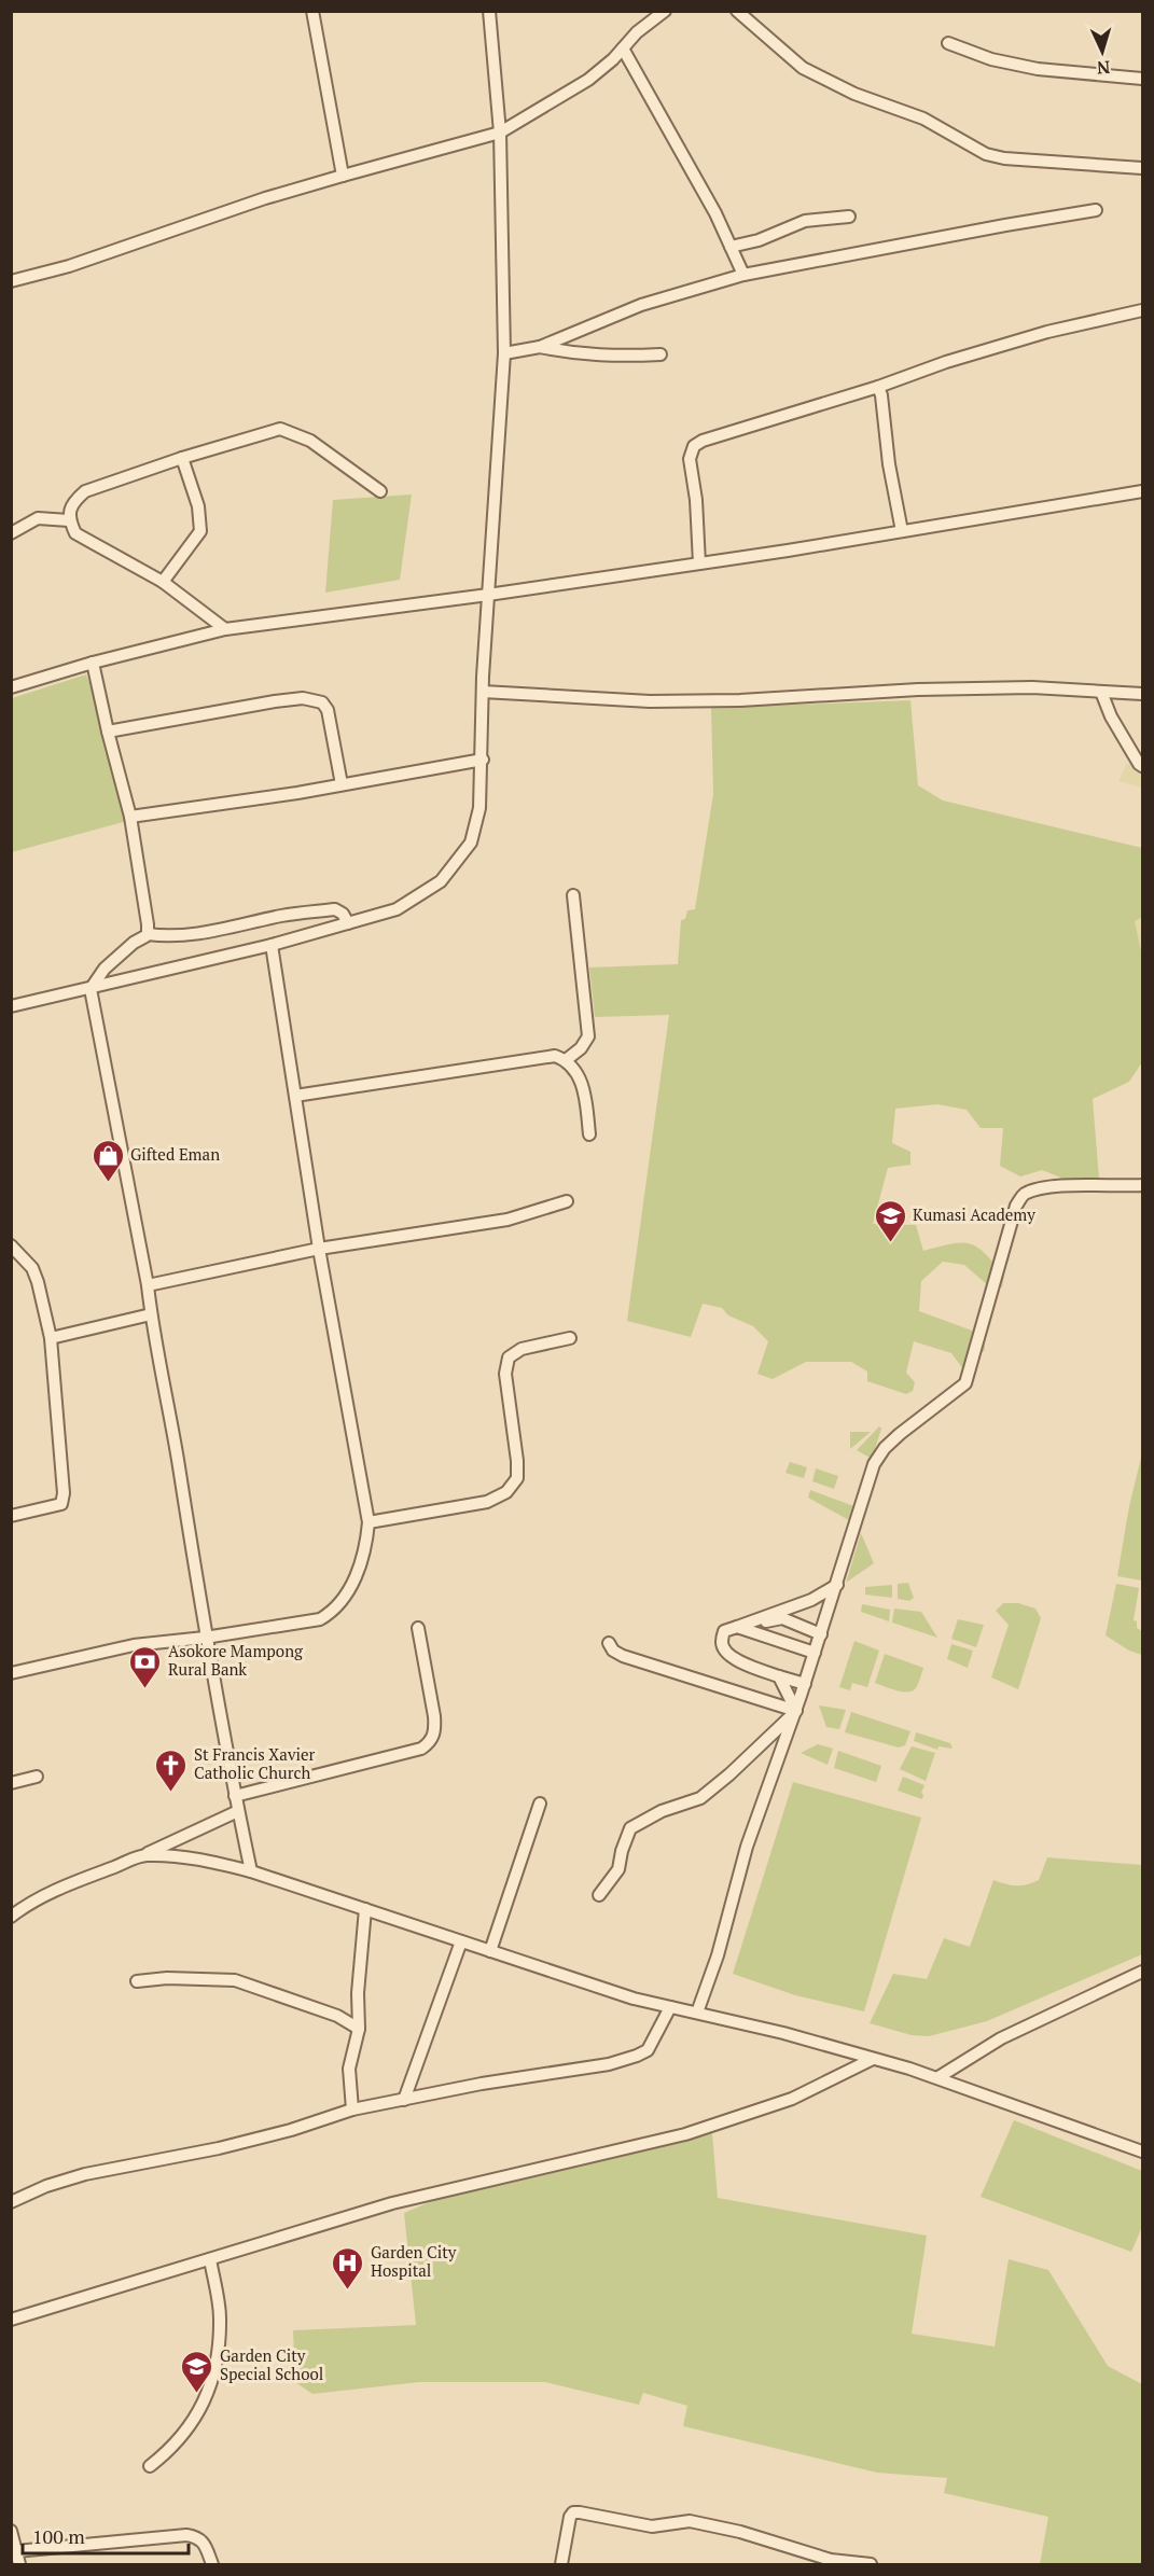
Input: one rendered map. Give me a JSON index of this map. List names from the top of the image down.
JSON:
{
  "places": {
    "shop": ["Gifted Eman"],
    "school or university": ["Kumasi Academy", "Garden City Special School"],
    "bank": ["Asokore Mampong Rural Bank"],
    "church": ["St Francis Xavier Catholic Church"],
    "hospital": ["Garden City Hospital"]
  },
  "scale_bar": "100 m",
  "north": "bottom"
}
